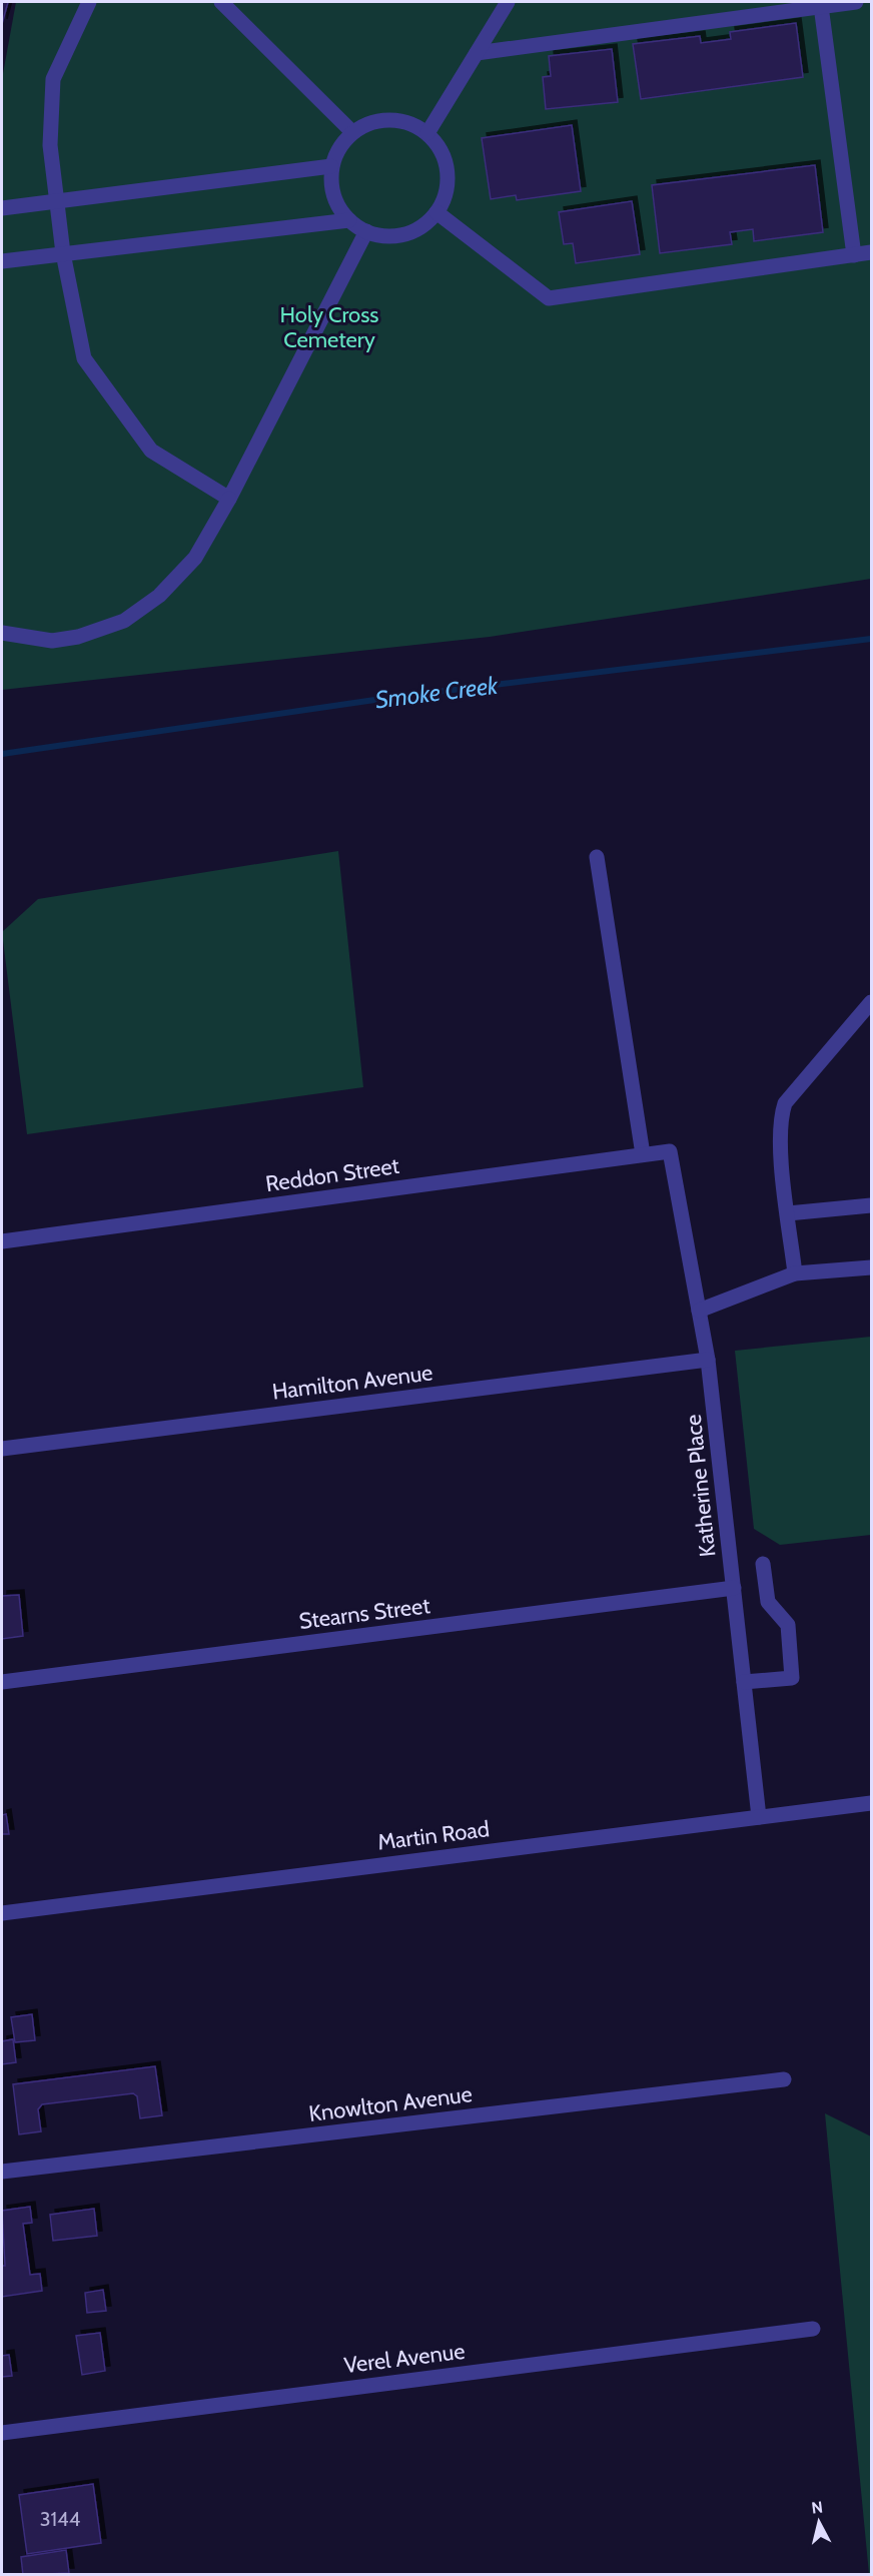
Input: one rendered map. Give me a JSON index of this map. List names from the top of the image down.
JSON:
{
  "streets": {
    "street": [
      "Reddon Street",
      "Hamilton Avenue",
      "Katherine Place",
      "Stearns Street",
      "Martin Road",
      "Knowlton Avenue",
      "Verel Avenue"
    ]
  },
  "crossings": [
    ["Reddon Street", "Katherine Place"],
    ["Hamilton Avenue", "Katherine Place"],
    ["Katherine Place", "Stearns Street"],
    ["Katherine Place", "Martin Road"]
  ],
  "water": ["Smoke Creek"],
  "parks": ["Holy Cross Cemetery"],
  "house_numbers": ["3144"],
  "north": "top"
}
